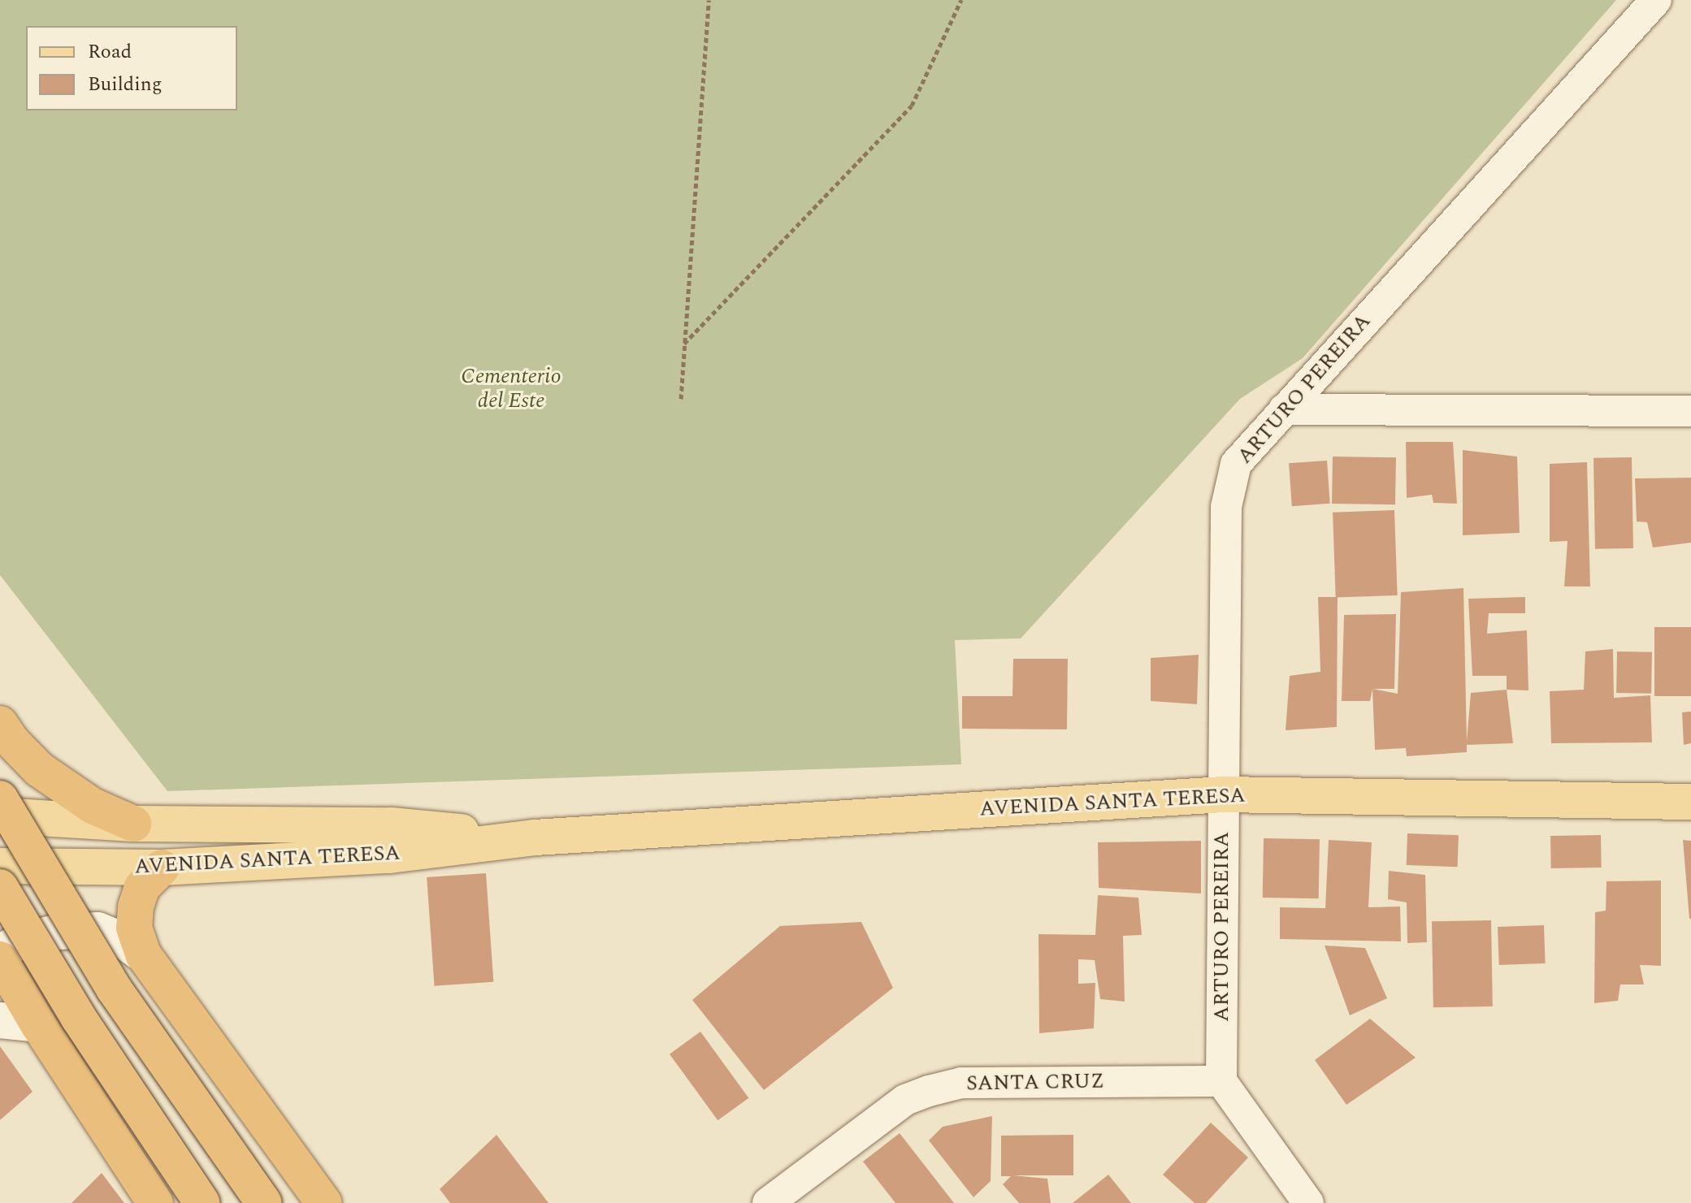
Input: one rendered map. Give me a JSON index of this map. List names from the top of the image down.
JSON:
{
  "streets": {
    "main road": ["AVENIDA SANTA TERESA"],
    "street": ["ARTURO PEREIRA", "SANTA CRUZ"]
  },
  "crossings": [
    ["ARTURO PEREIRA", "AVENIDA SANTA TERESA"],
    ["ARTURO PEREIRA", "SANTA CRUZ"]
  ],
  "parks": ["Cementerio del Este"],
  "legend": ["Road", "Building"]
}
